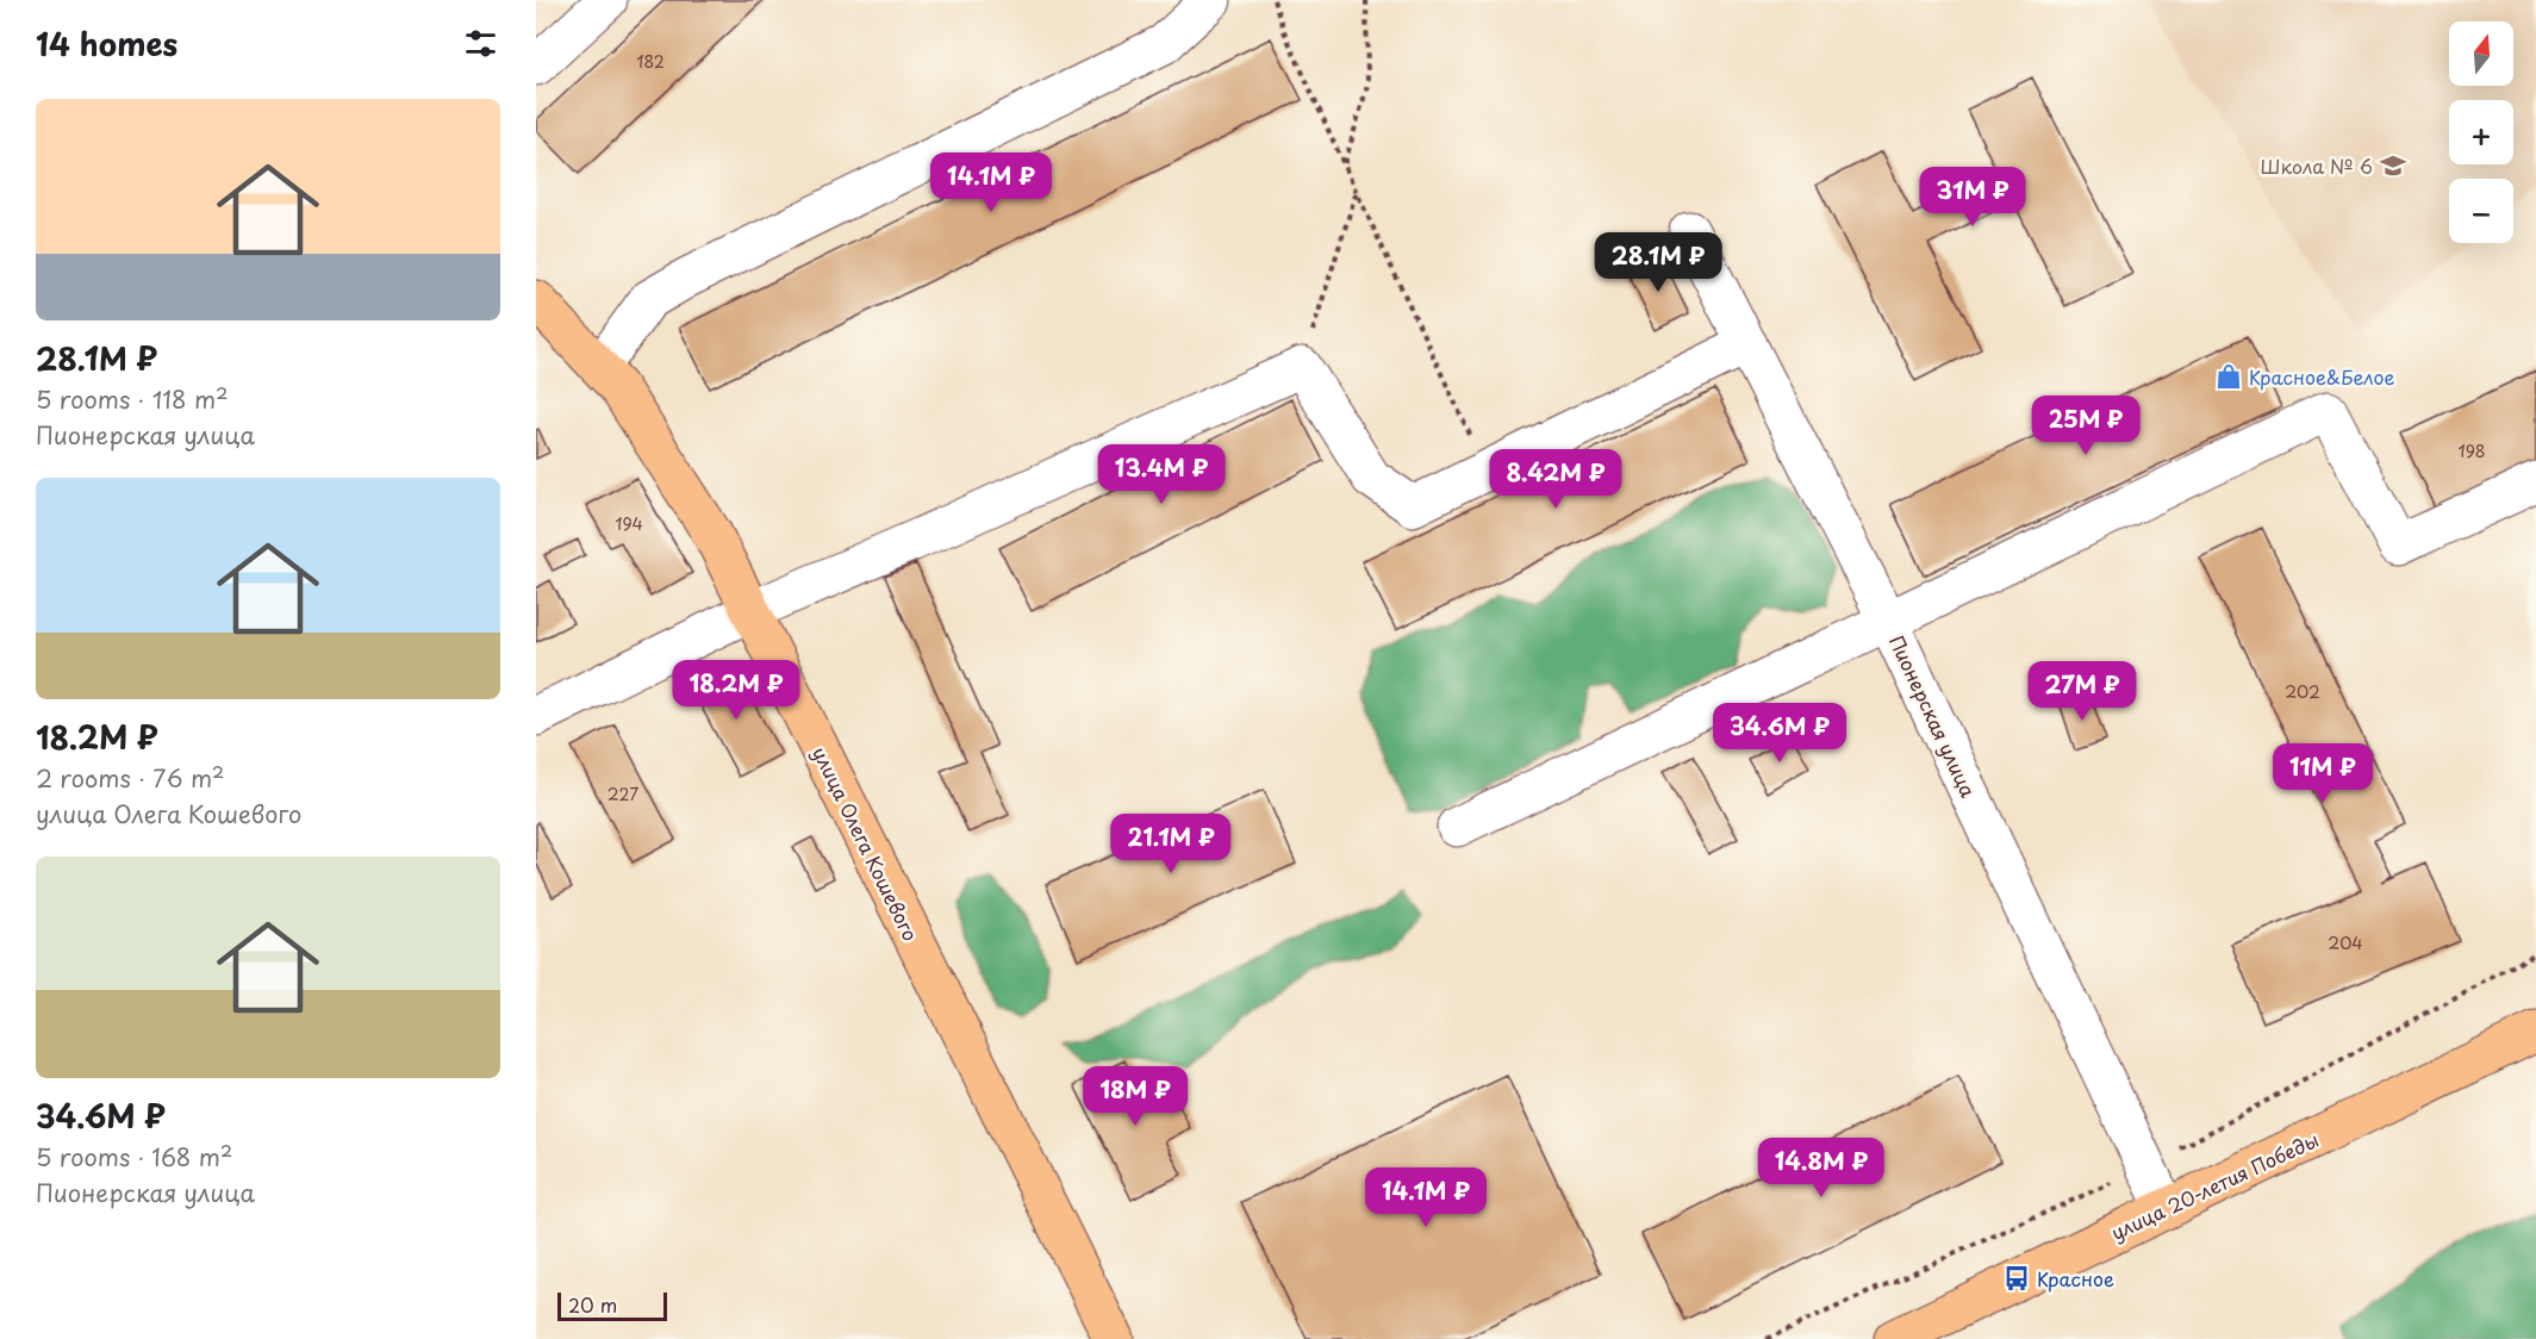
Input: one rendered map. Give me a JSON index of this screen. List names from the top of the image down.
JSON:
{
  "streets": {
    "main road": ["улица Олега Кошевого", "улица 20-летия Победы"],
    "street": ["Пионерская улица"]
  },
  "crossings": [
    ["Пионерская улица", "улица 20-летия Победы"]
  ],
  "places": {
    "school or university": ["Школа № 6"],
    "shop": ["Красное&Белое"],
    "bus stop": ["Красное"]
  },
  "house_numbers": [
    "182",
    "198",
    "194",
    "202",
    "227",
    "204"
  ],
  "scale_bar": "20 m",
  "north": "top",
  "page": {
    "heading": "14 homes",
    "map_buttons": ["+", "−"],
    "list": [
      {
        "name": "28.1M ₽",
        "note": "5 rooms · 118 m² · Пионерская улица"
      },
      {
        "name": "18.2M ₽",
        "note": "2 rooms · 76 m² · улица Олега Кошевого"
      },
      {
        "name": "34.6M ₽",
        "note": "5 rooms · 168 m² · Пионерская улица"
      }
    ],
    "price": [
      "14.1M ₽",
      "31M ₽",
      "28.1M ₽",
      "25M ₽",
      "13.4M ₽",
      "8.42M ₽",
      "18.2M ₽",
      "27M ₽",
      "34.6M ₽",
      "11M ₽",
      "21.1M ₽",
      "18M ₽",
      "14.8M ₽",
      "14.1M ₽"
    ],
    "scale": "20 m"
  }
}
